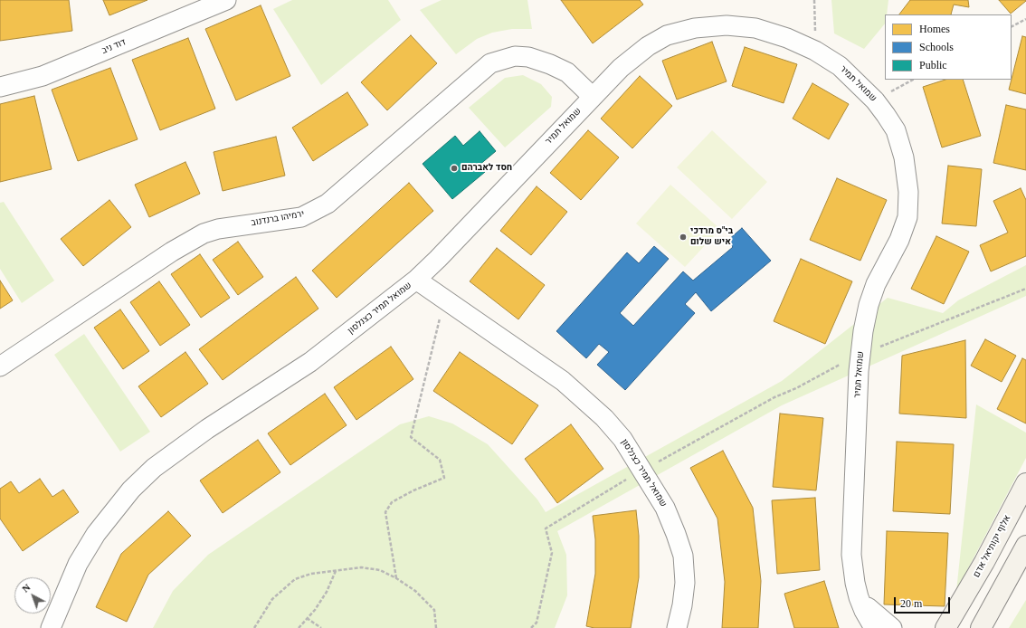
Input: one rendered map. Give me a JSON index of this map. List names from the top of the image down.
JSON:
{
  "streets": {
    "street": [
      "דוד ניב",
      "שמואל תמיר",
      "ירמיהו ברנדנוב",
      "שמואל תמיר כצנלסון",
      "אלוף יקותיאל אדם"
    ]
  },
  "crossings": [
    ["שמואל תמיר", "ירמיהו ברנדנוב"],
    ["שמואל תמיר", "שמואל תמיר כצנלסון"]
  ],
  "places": ["חסד לאברהם", "בי\"ס מרדכי איש שלום"],
  "legend": ["Homes", "Schools", "Public"],
  "scale_bar": "20 m",
  "north": "top left"
}
